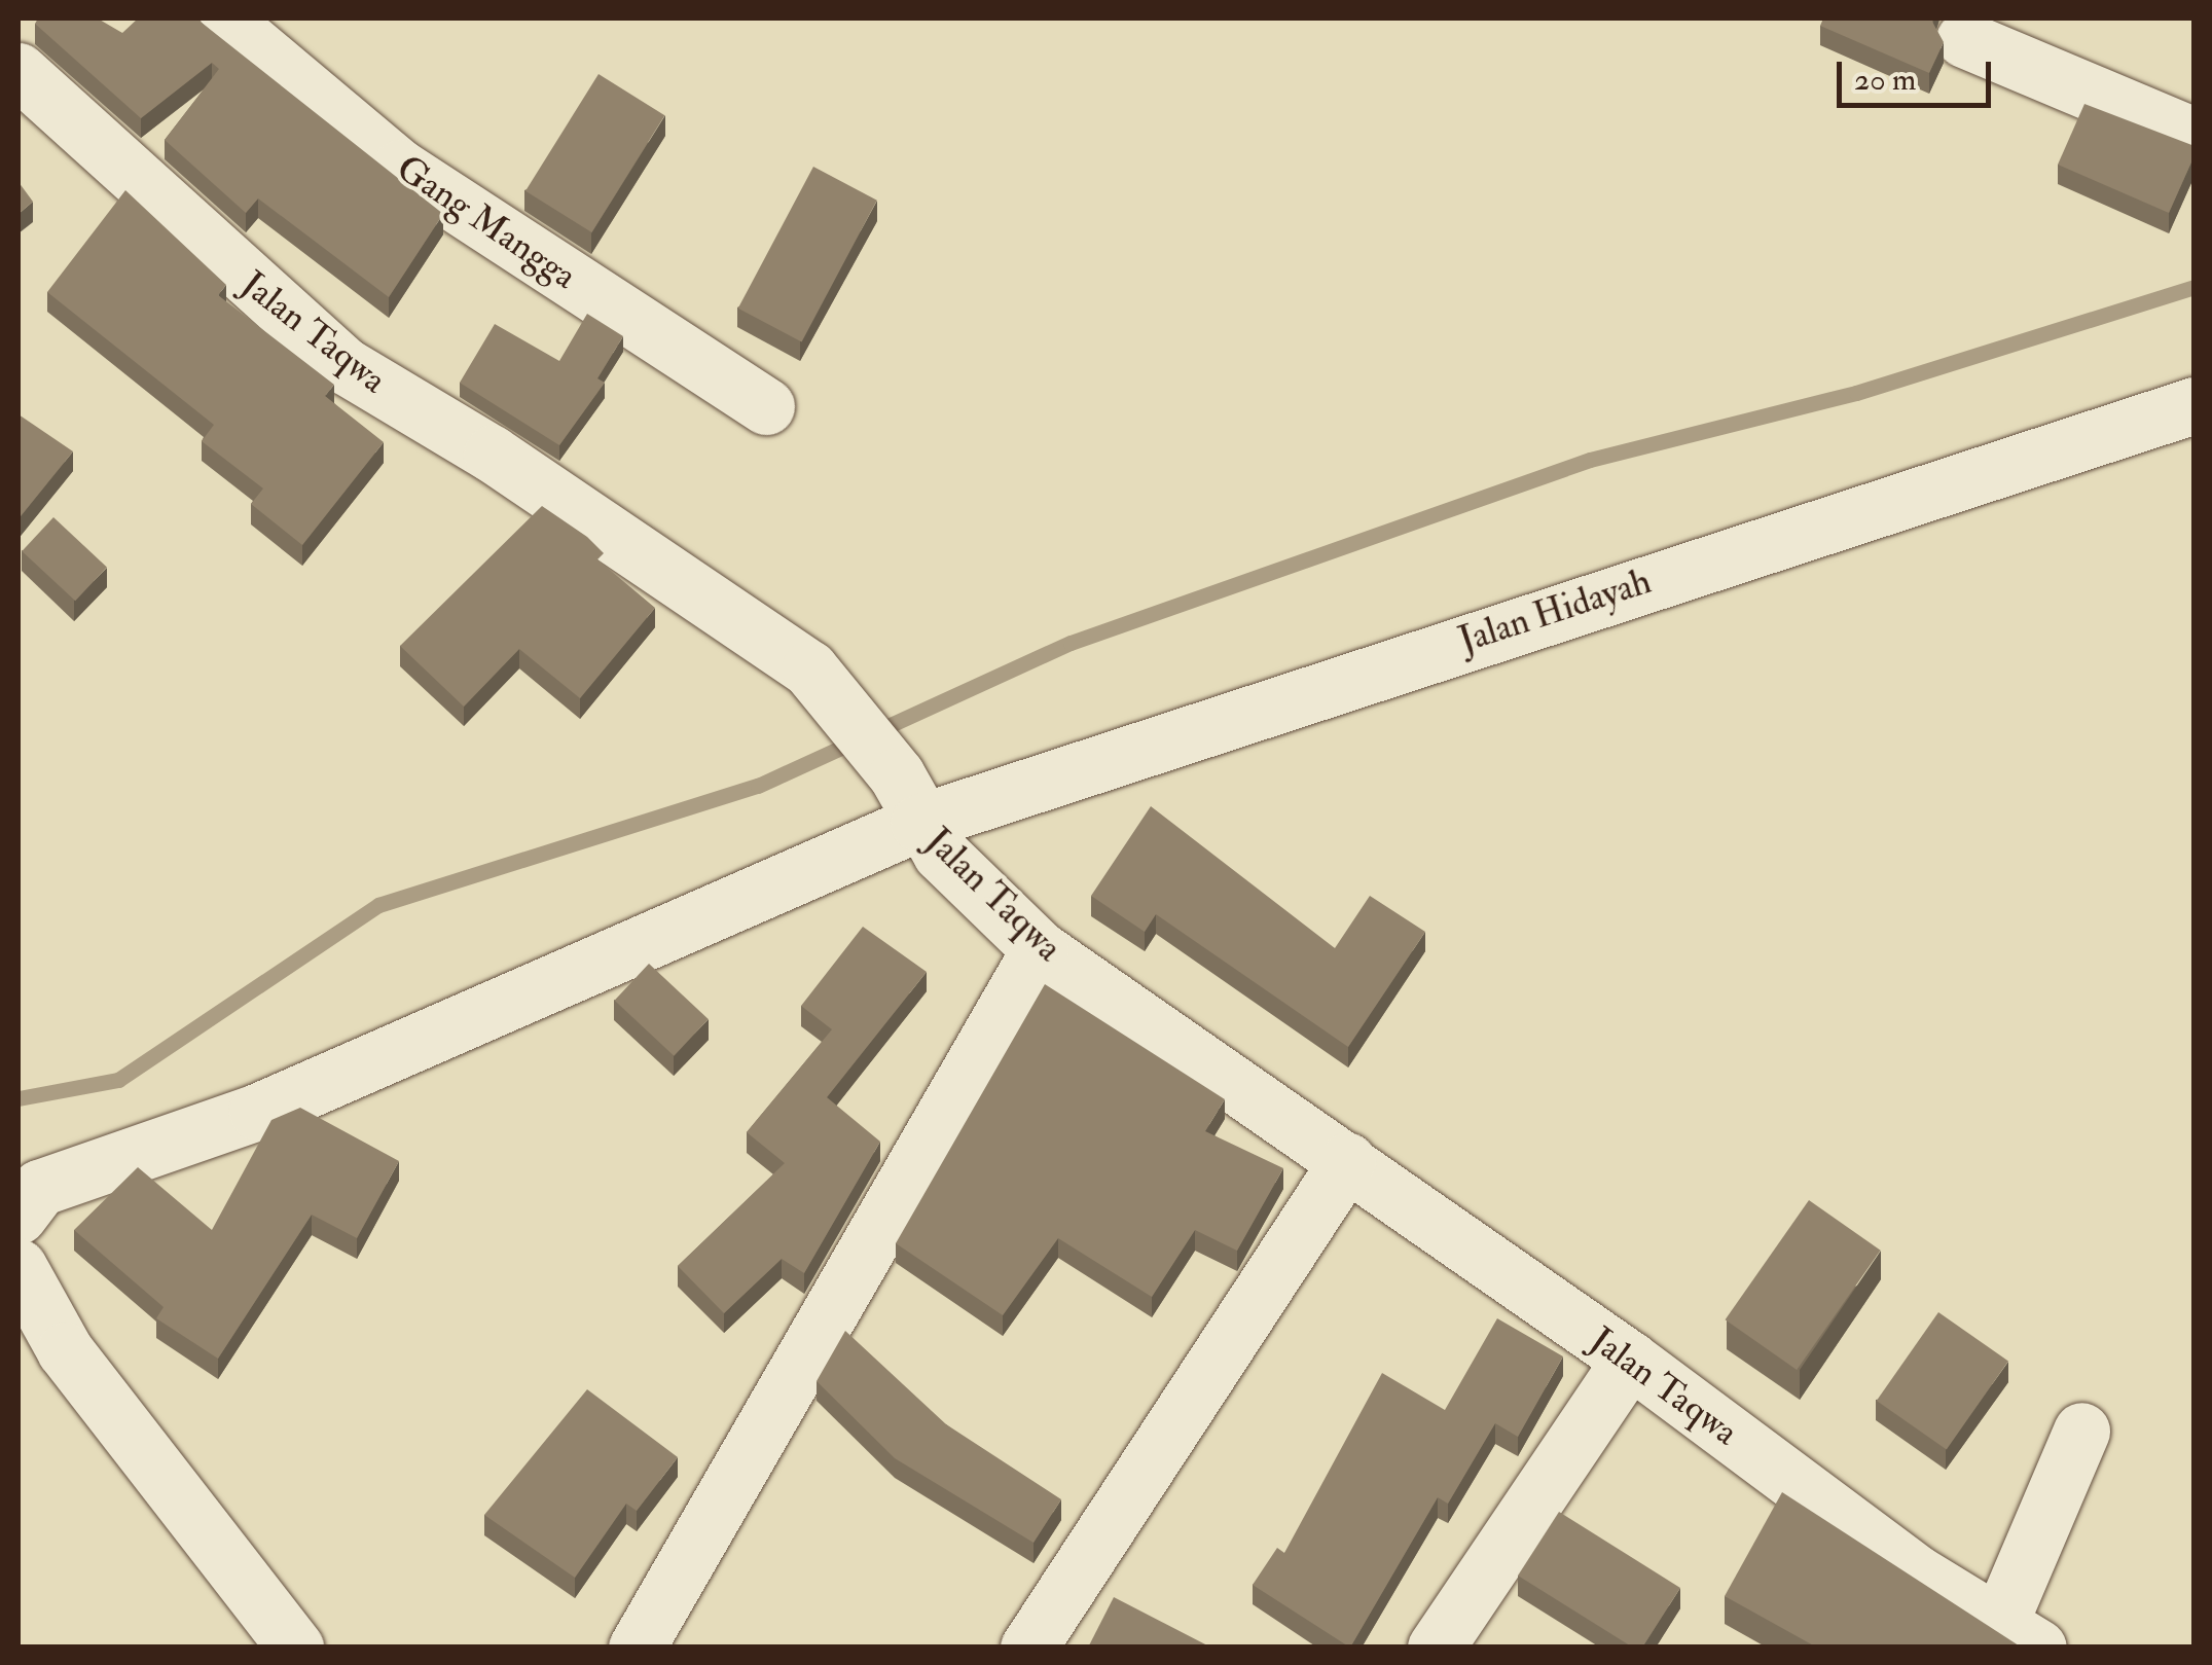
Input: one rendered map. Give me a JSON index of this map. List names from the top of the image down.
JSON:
{
  "streets": {
    "street": ["Gang Mangga", "Jalan Taqwa", "Jalan Hidayah"]
  },
  "crossings": [
    ["Jalan Taqwa", "Jalan Hidayah"]
  ],
  "scale_bar": "20 m"
}
